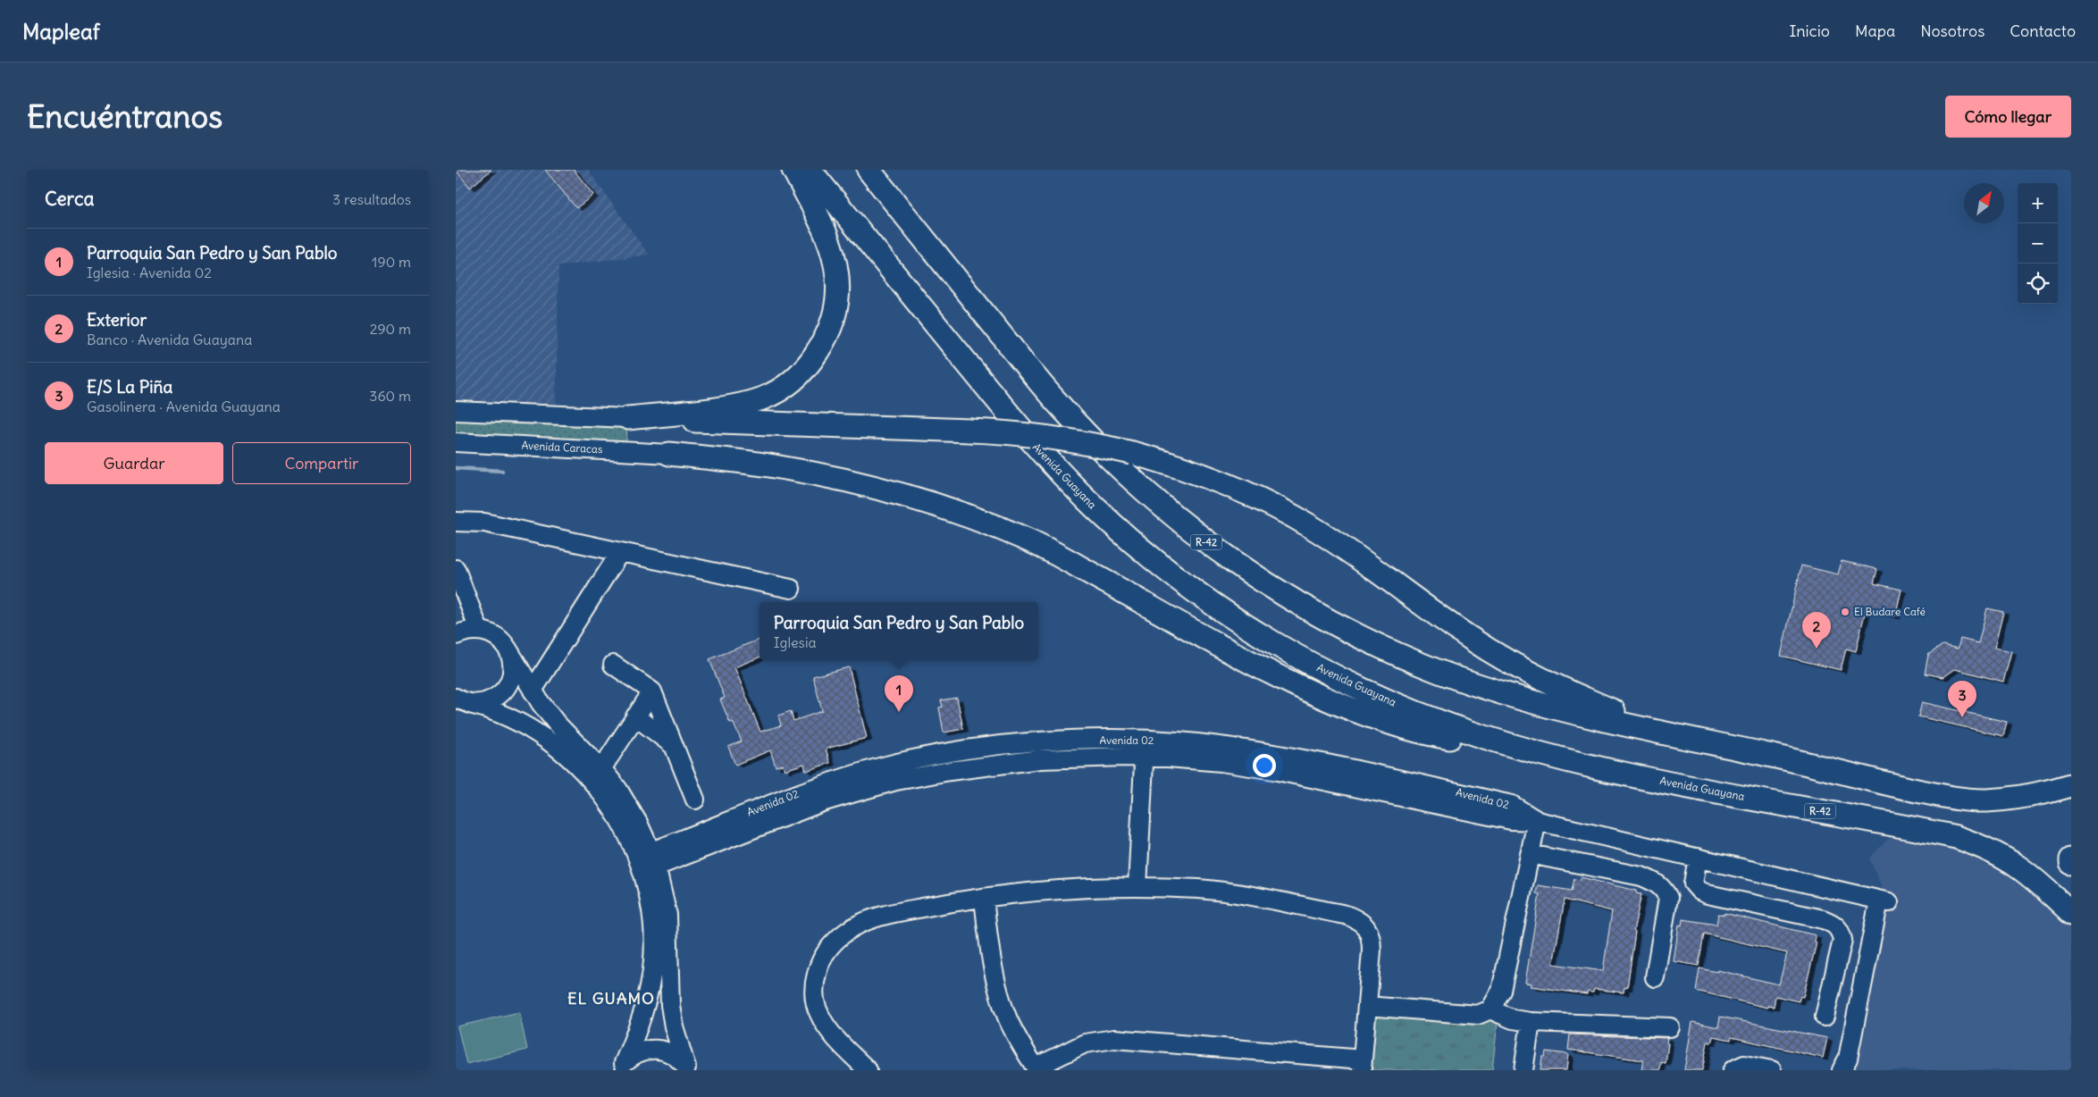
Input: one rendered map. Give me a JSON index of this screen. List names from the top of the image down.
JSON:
{
  "streets": {
    "main road": ["Avenida Guayana", "R-42"],
    "street": ["Avenida Caracas", "Avenida 02"]
  },
  "districts": ["EL GUAMO"],
  "places": ["El Budare Café"],
  "north": "top right",
  "page": {
    "header": "Mapleaf",
    "nav": [
      "Inicio",
      "Mapa",
      "Nosotros",
      "Contacto"
    ],
    "buttons": [
      "Cómo llegar",
      ["Guardar", "Compartir"]
    ],
    "title": "Encuéntranos",
    "heading": ["Cerca", "3 resultados"],
    "map_buttons": ["+", "−"],
    "list": [
      {
        "mark": "1",
        "name": "Parroquia San Pedro y San Pablo",
        "note": "Iglesia · Avenida 02",
        "value": "190 m"
      },
      {
        "mark": "2",
        "name": "Exterior",
        "note": "Banco · Avenida Guayana",
        "value": "290 m"
      },
      {
        "mark": "3",
        "name": "E/S La Piña",
        "note": "Gasolinera · Avenida Guayana",
        "value": "360 m"
      }
    ],
    "popup": ["Parroquia San Pedro y San Pablo", "Iglesia"],
    "pins": ["2", "1", "3"]
  }
}
